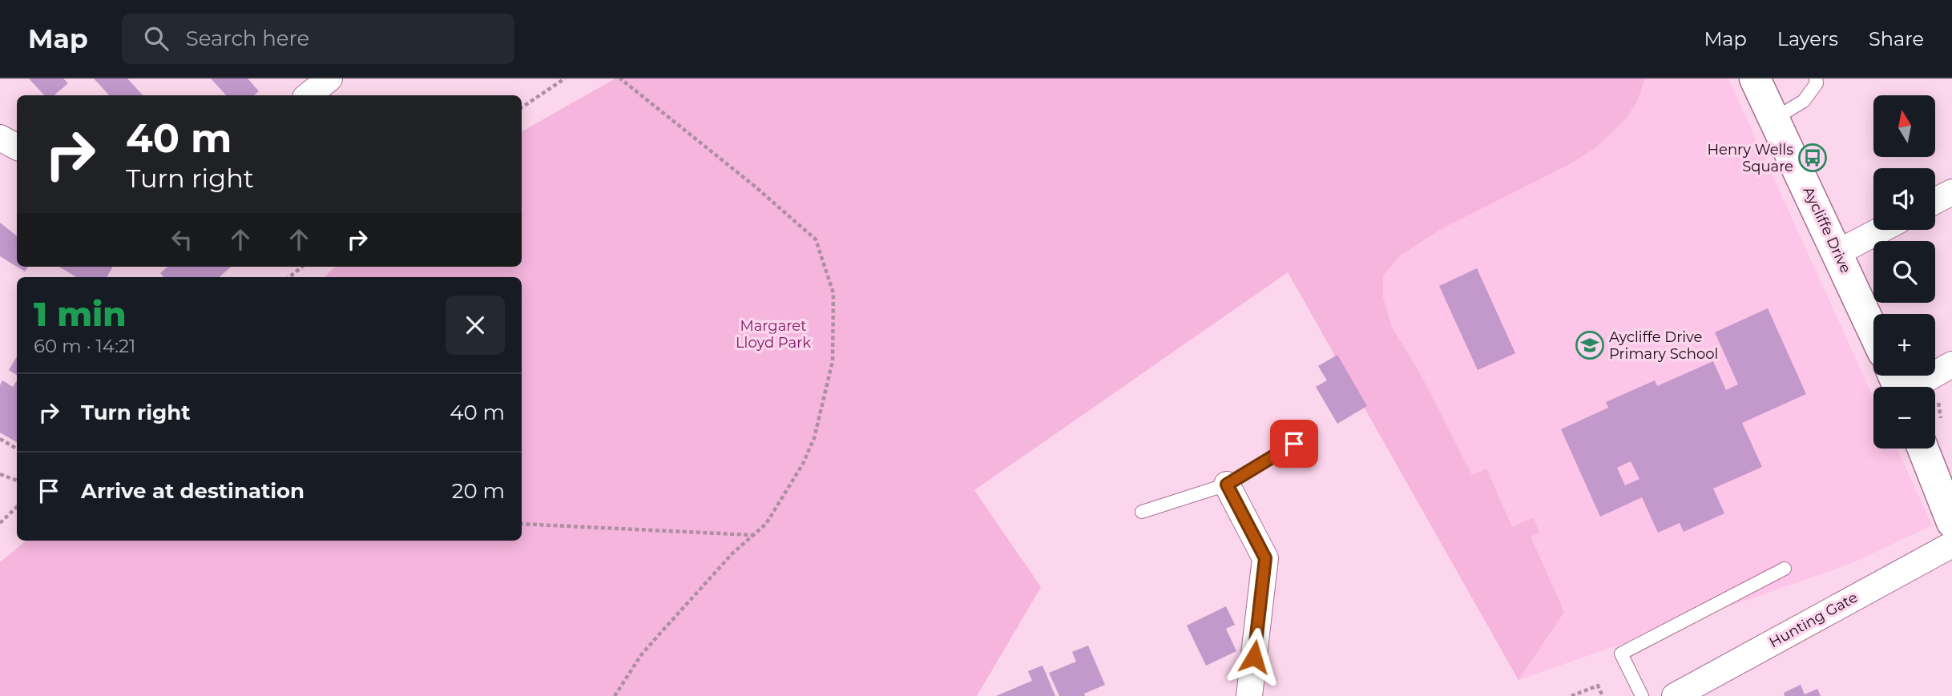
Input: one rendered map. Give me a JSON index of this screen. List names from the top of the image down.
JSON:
{
  "streets": {
    "street": ["Aycliffe Drive", "Hunting Gate"]
  },
  "parks": ["Margaret Lloyd Park"],
  "places": {
    "bus stop": ["Henry Wells Square"],
    "school or university": ["Aycliffe Drive Primary School"]
  },
  "north": "top",
  "page": {
    "header": "Map",
    "search": "Search here",
    "nav": ["Map", "Layers", "Share"],
    "map_buttons": ["+", "−"],
    "turn": ["40 m", "Turn right"],
    "heading": ["1 min", "60 m · 14:21"],
    "list": [
      {
        "name": "Turn right",
        "value": "40 m"
      },
      {
        "name": "Arrive at destination",
        "value": "20 m"
      }
    ]
  }
}
